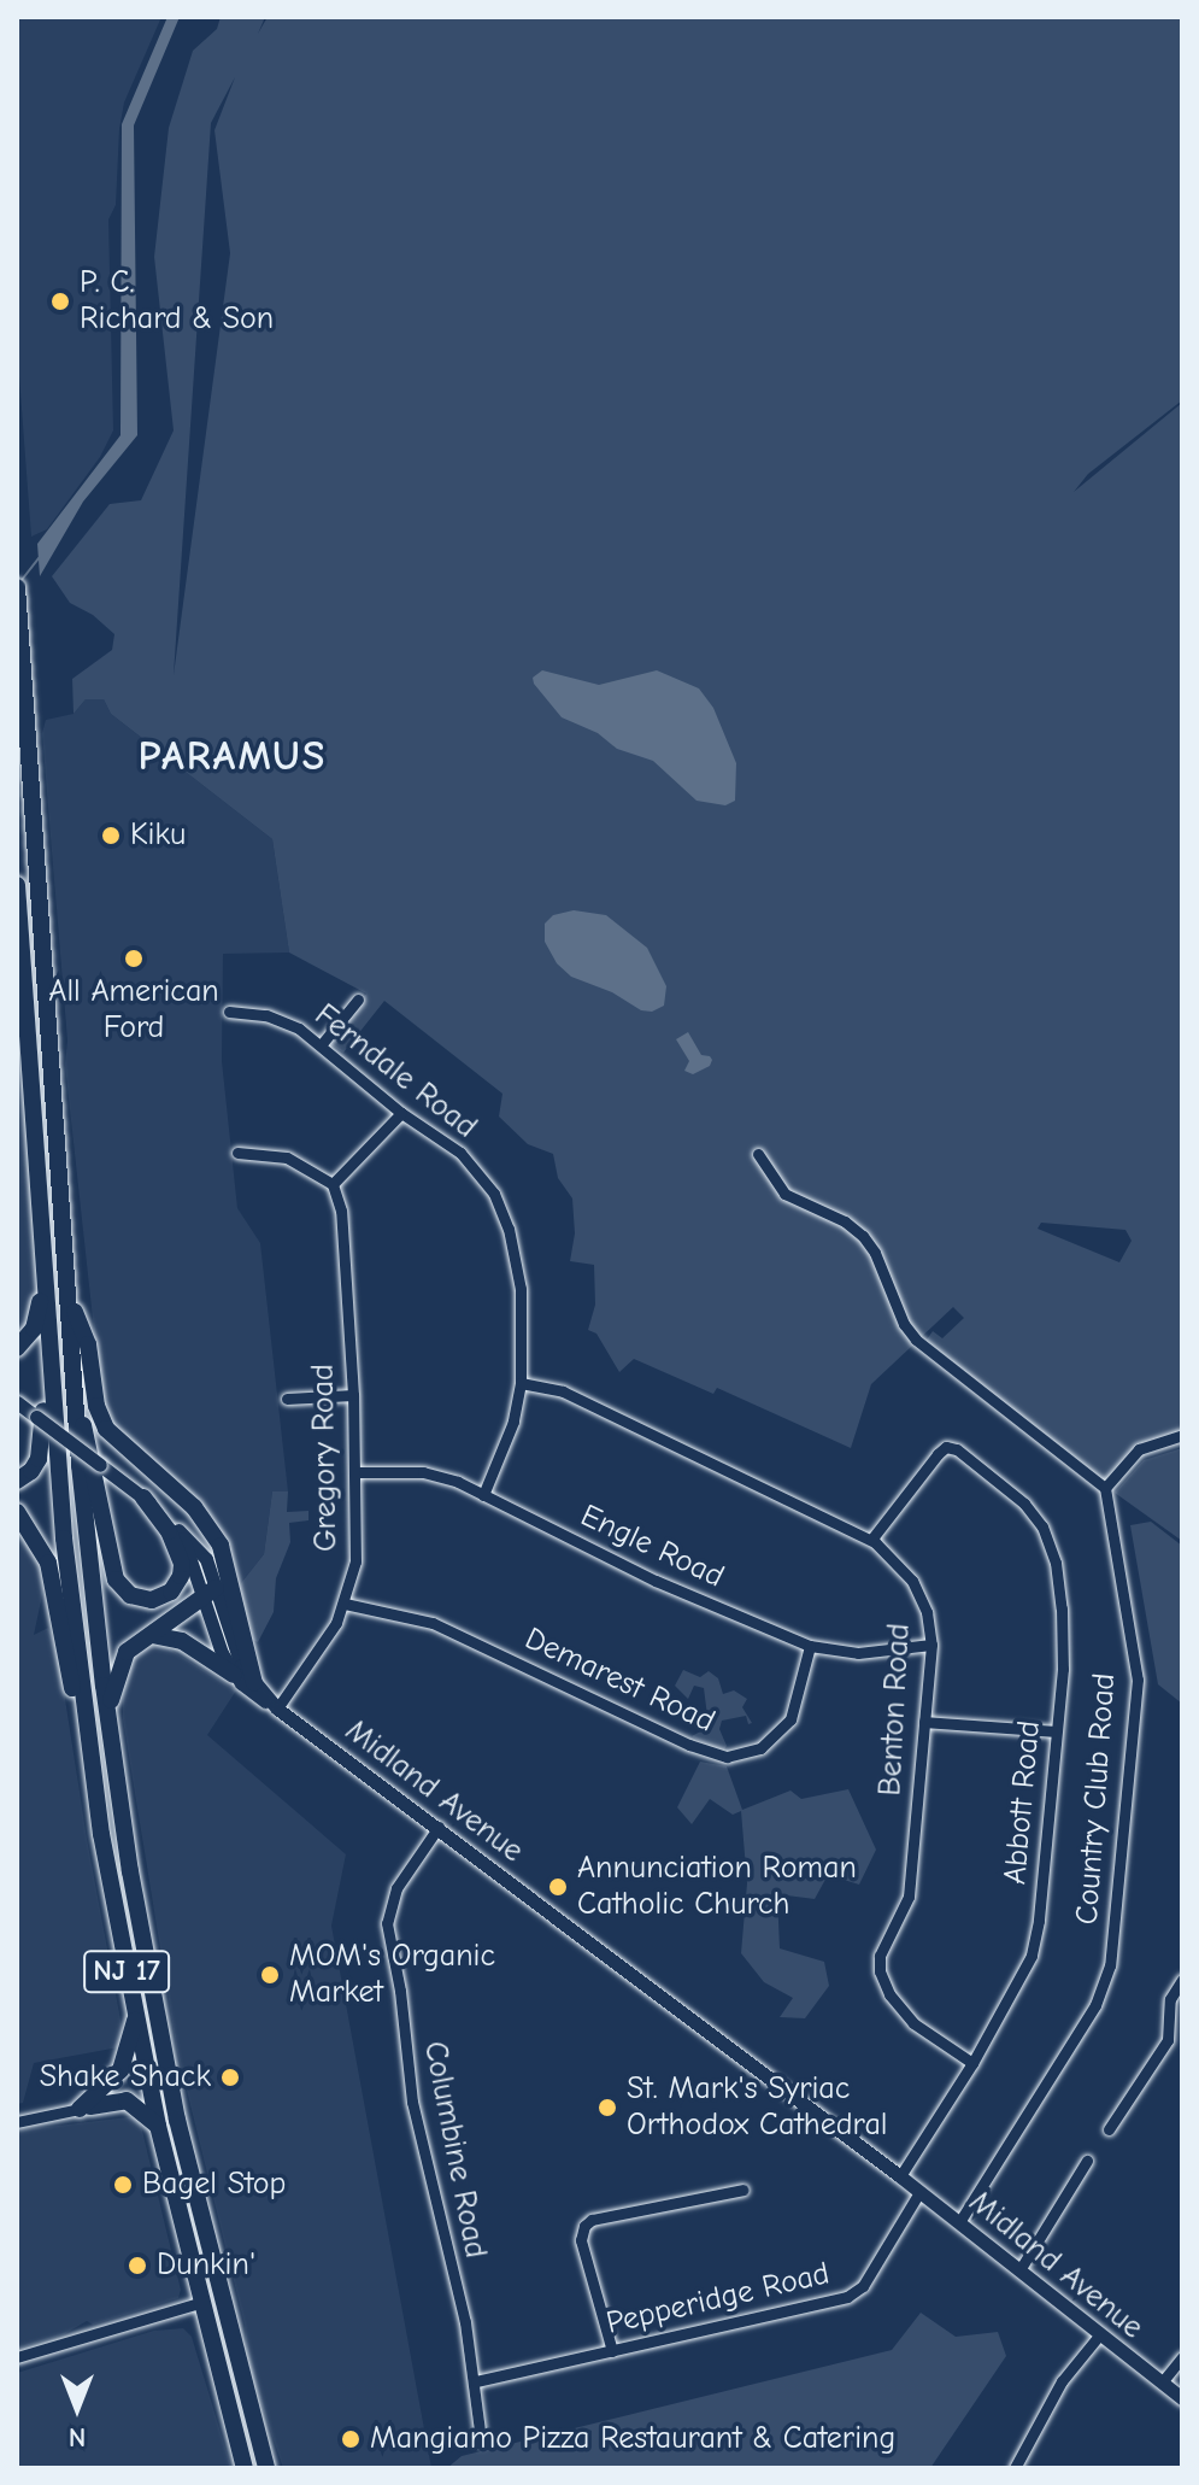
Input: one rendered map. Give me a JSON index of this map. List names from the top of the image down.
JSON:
{
  "streets": {
    "highway": ["NJ 17"],
    "street": [
      "Ferndale Road",
      "Gregory Road",
      "Engle Road",
      "Demarest Road",
      "Benton Road",
      "Midland Avenue",
      "Country Club Road",
      "Abbott Road",
      "Columbine Road",
      "Pepperidge Road"
    ]
  },
  "crossings": [
    ["Ferndale Road", "Engle Road"],
    ["Ferndale Road", "Benton Road"],
    ["Gregory Road", "Engle Road"],
    ["Gregory Road", "Demarest Road"],
    ["Gregory Road", "Midland Avenue"],
    ["Engle Road", "Demarest Road"],
    ["Engle Road", "Benton Road"],
    ["Benton Road", "Abbott Road"],
    ["Midland Avenue", "Country Club Road"],
    ["Midland Avenue", "Abbott Road"],
    ["Midland Avenue", "Columbine Road"],
    ["Midland Avenue", "Pepperidge Road"],
    ["Columbine Road", "Pepperidge Road"]
  ],
  "districts": ["PARAMUS"],
  "places": [
    "P. C. Richard & Son",
    "Kiku",
    "All American Ford",
    "Annunciation Roman Catholic Church",
    "MOM's Organic Market",
    "Shake Shack",
    "St. Mark's Syriac Orthodox Cathedral",
    "Bagel Stop",
    "Dunkin'",
    "Mangiamo Pizza Restaurant & Catering"
  ],
  "north": "bottom"
}
